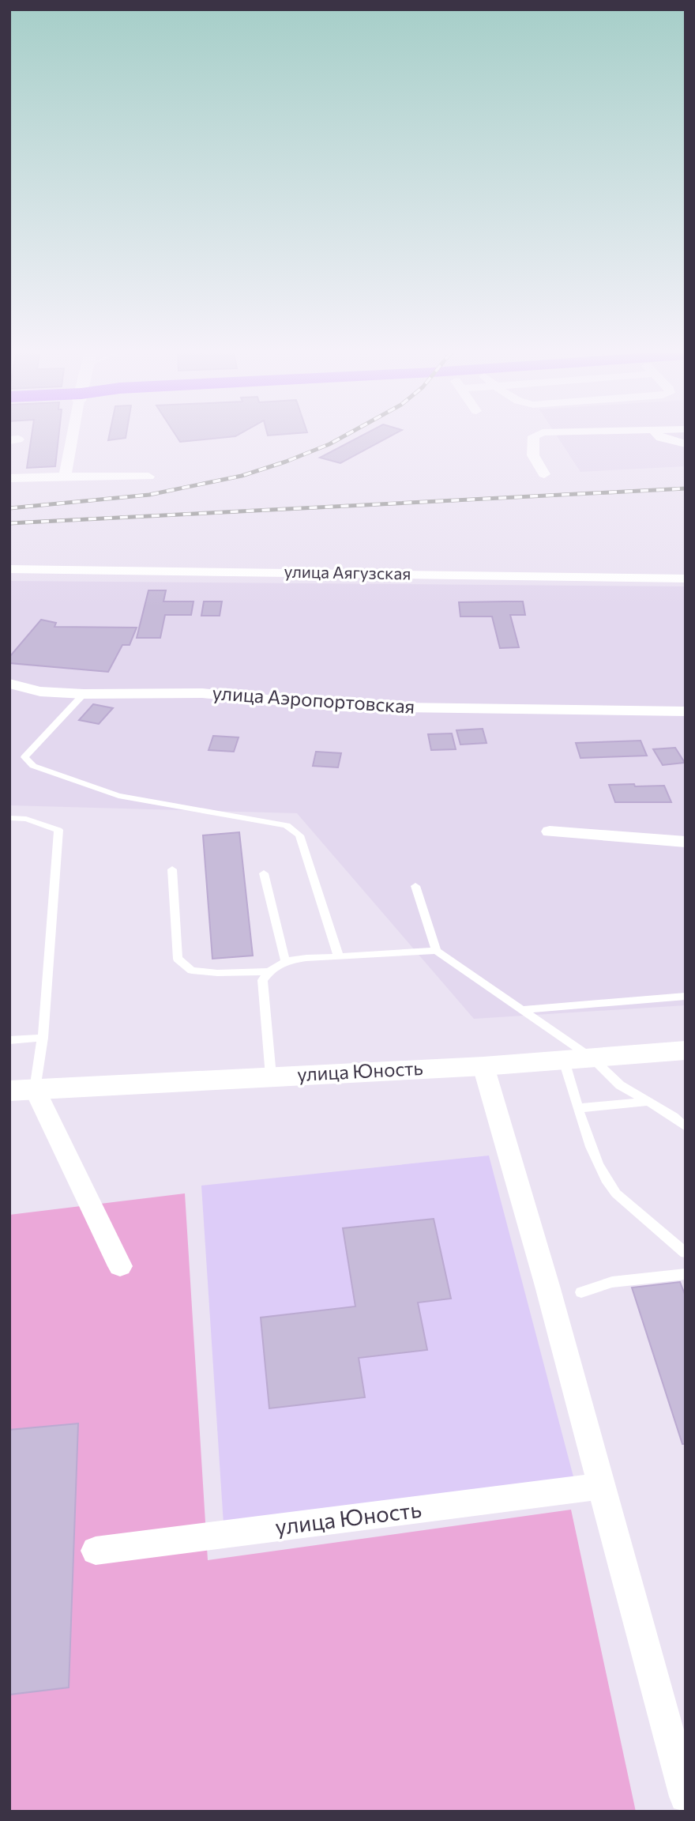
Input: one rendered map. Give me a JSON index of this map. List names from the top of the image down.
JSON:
{
  "streets": {
    "street": ["улица Аягузская", "улица Аэропортовская", "улица Юность"]
  }
}
